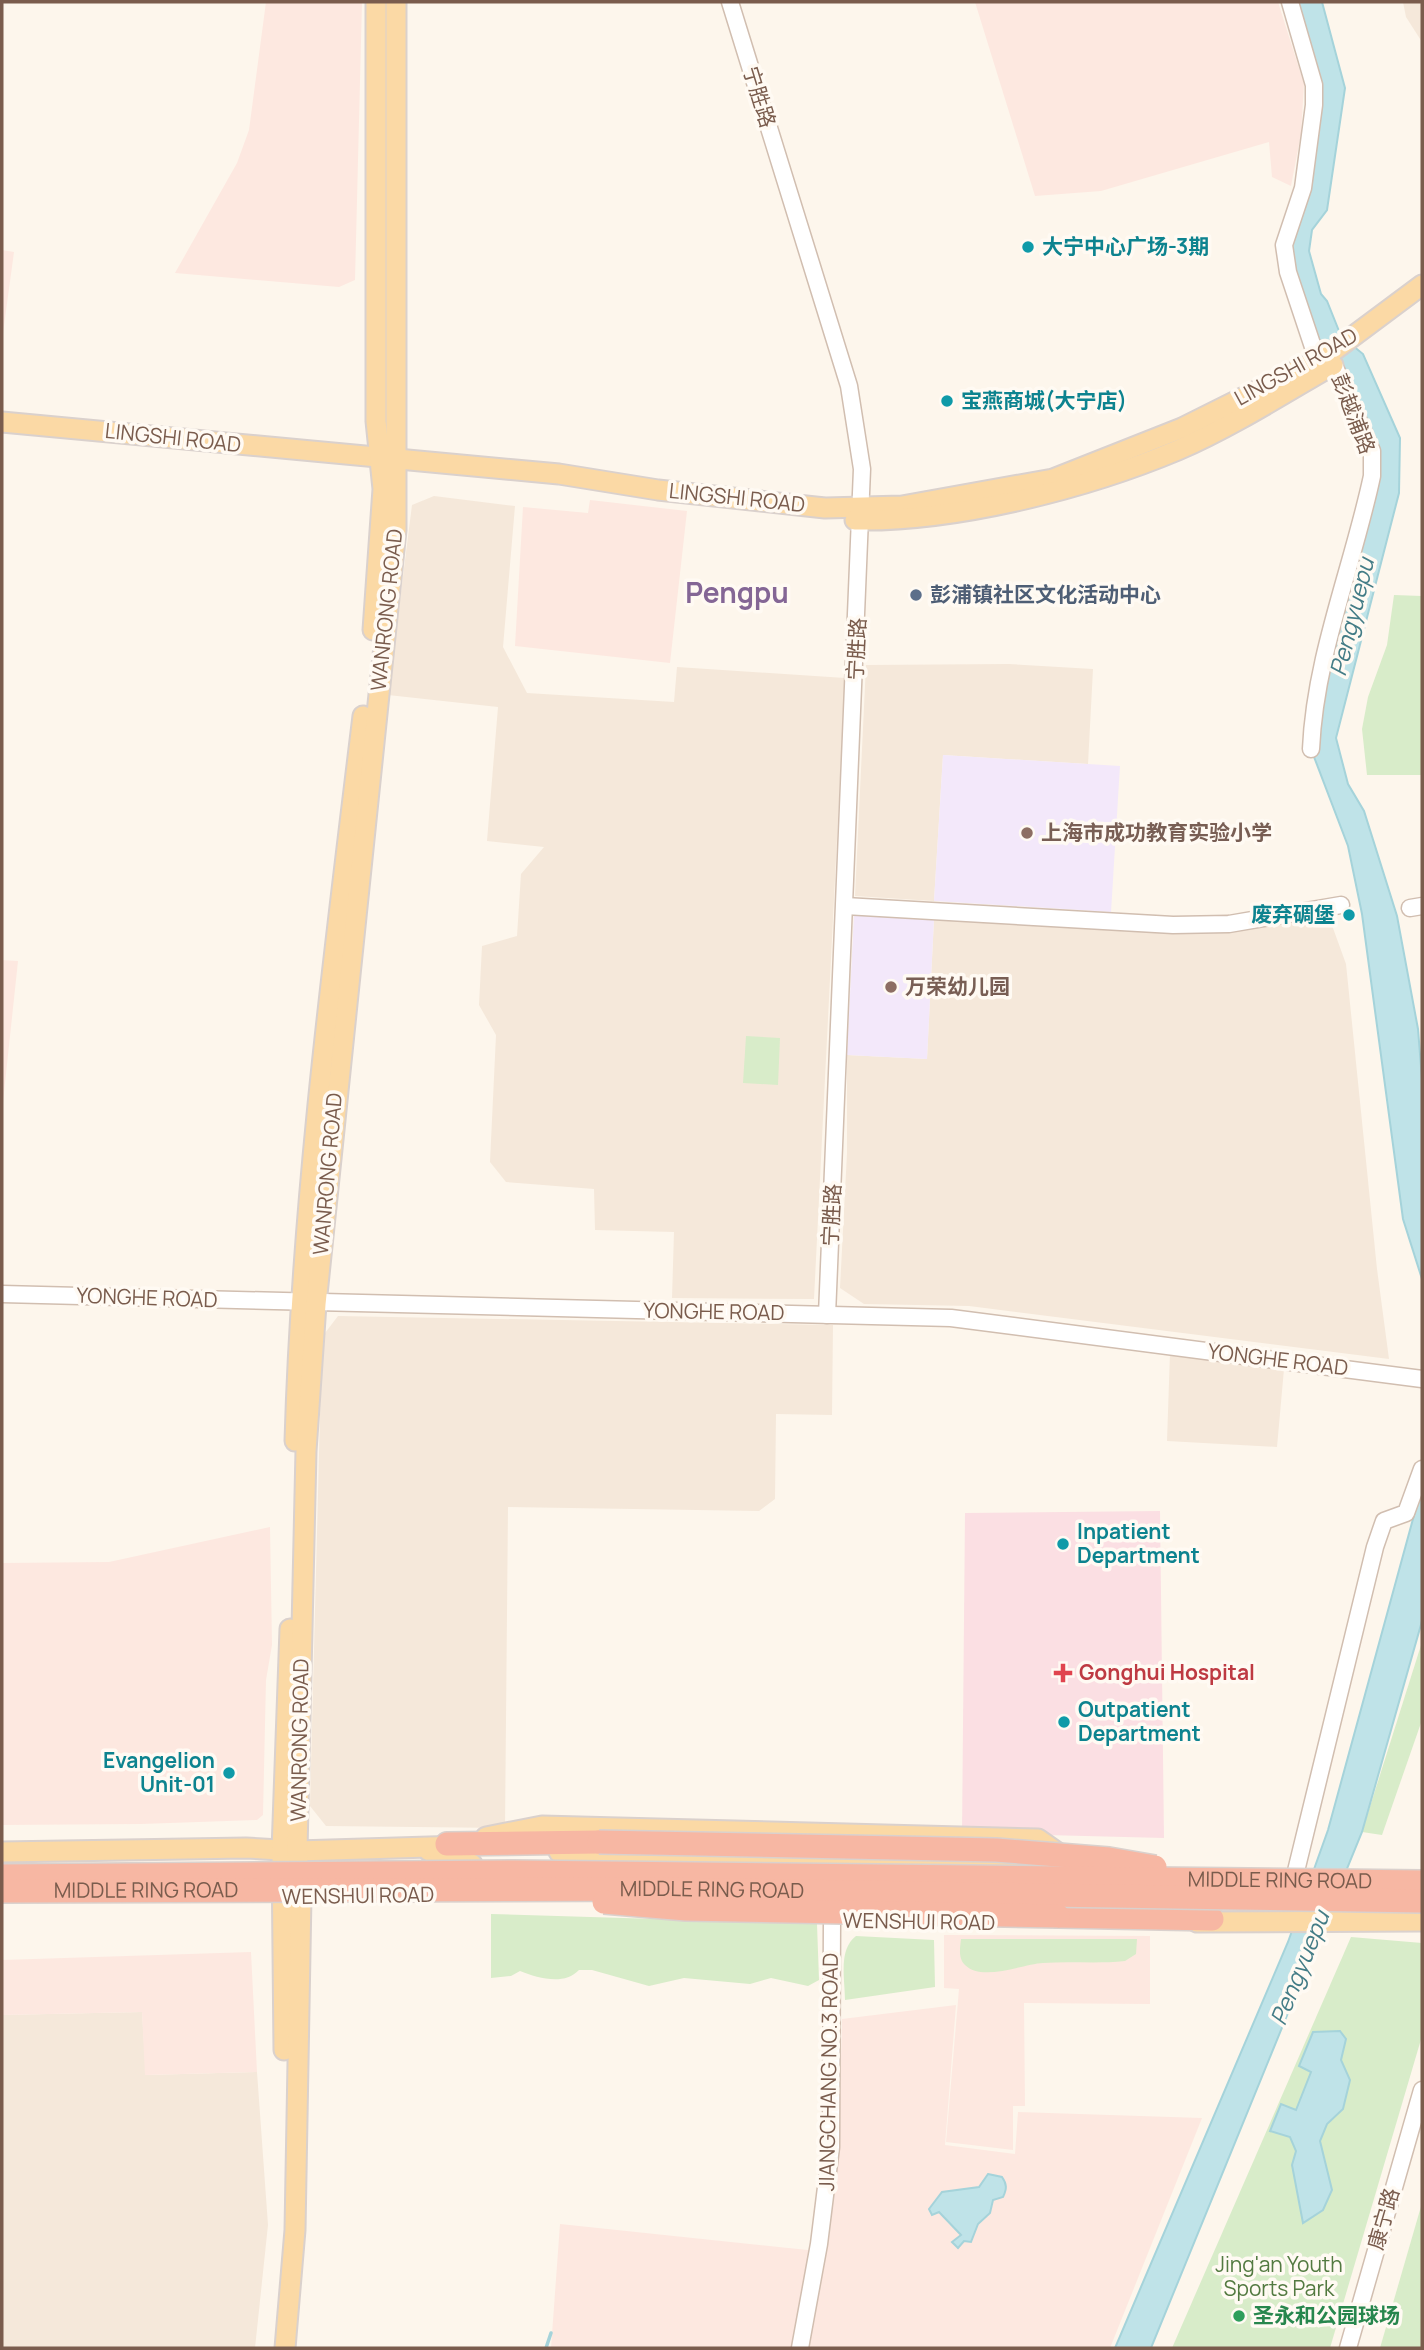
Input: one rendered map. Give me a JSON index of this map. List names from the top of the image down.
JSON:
{
  "streets": {
    "highway": ["MIDDLE RING ROAD"],
    "main road": ["LINGSHI ROAD", "WANRONG ROAD", "WENSHUI ROAD"],
    "street": [
      "宁胜路",
      "彭越浦路",
      "YONGHE ROAD",
      "JIANGCHANG NO.3 ROAD",
      "康宁路"
    ]
  },
  "crossings": [
    ["宁胜路", "LINGSHI ROAD"],
    ["宁胜路", "YONGHE ROAD"],
    ["LINGSHI ROAD", "彭越浦路"],
    ["LINGSHI ROAD", "WANRONG ROAD"],
    ["WANRONG ROAD", "YONGHE ROAD"],
    ["WANRONG ROAD", "WENSHUI ROAD"],
    ["WENSHUI ROAD", "JIANGCHANG NO.3 ROAD"]
  ],
  "districts": ["Pengpu"],
  "water": ["Pengyuepu"],
  "parks": ["Jing'an Youth Sports Park"],
  "places": {
    "other": [
      "大宁中心广场-3期",
      "宝燕商城(大宁店)",
      "彭浦镇社区文化活动中心",
      "上海市成功教育实验小学",
      "废弃碉堡",
      "万荣幼儿园",
      "Inpatient Department",
      "Outpatient Department",
      "Evangelion Unit-01",
      "圣永和公园球场"
    ],
    "health": ["Gonghui Hospital"]
  }
}
